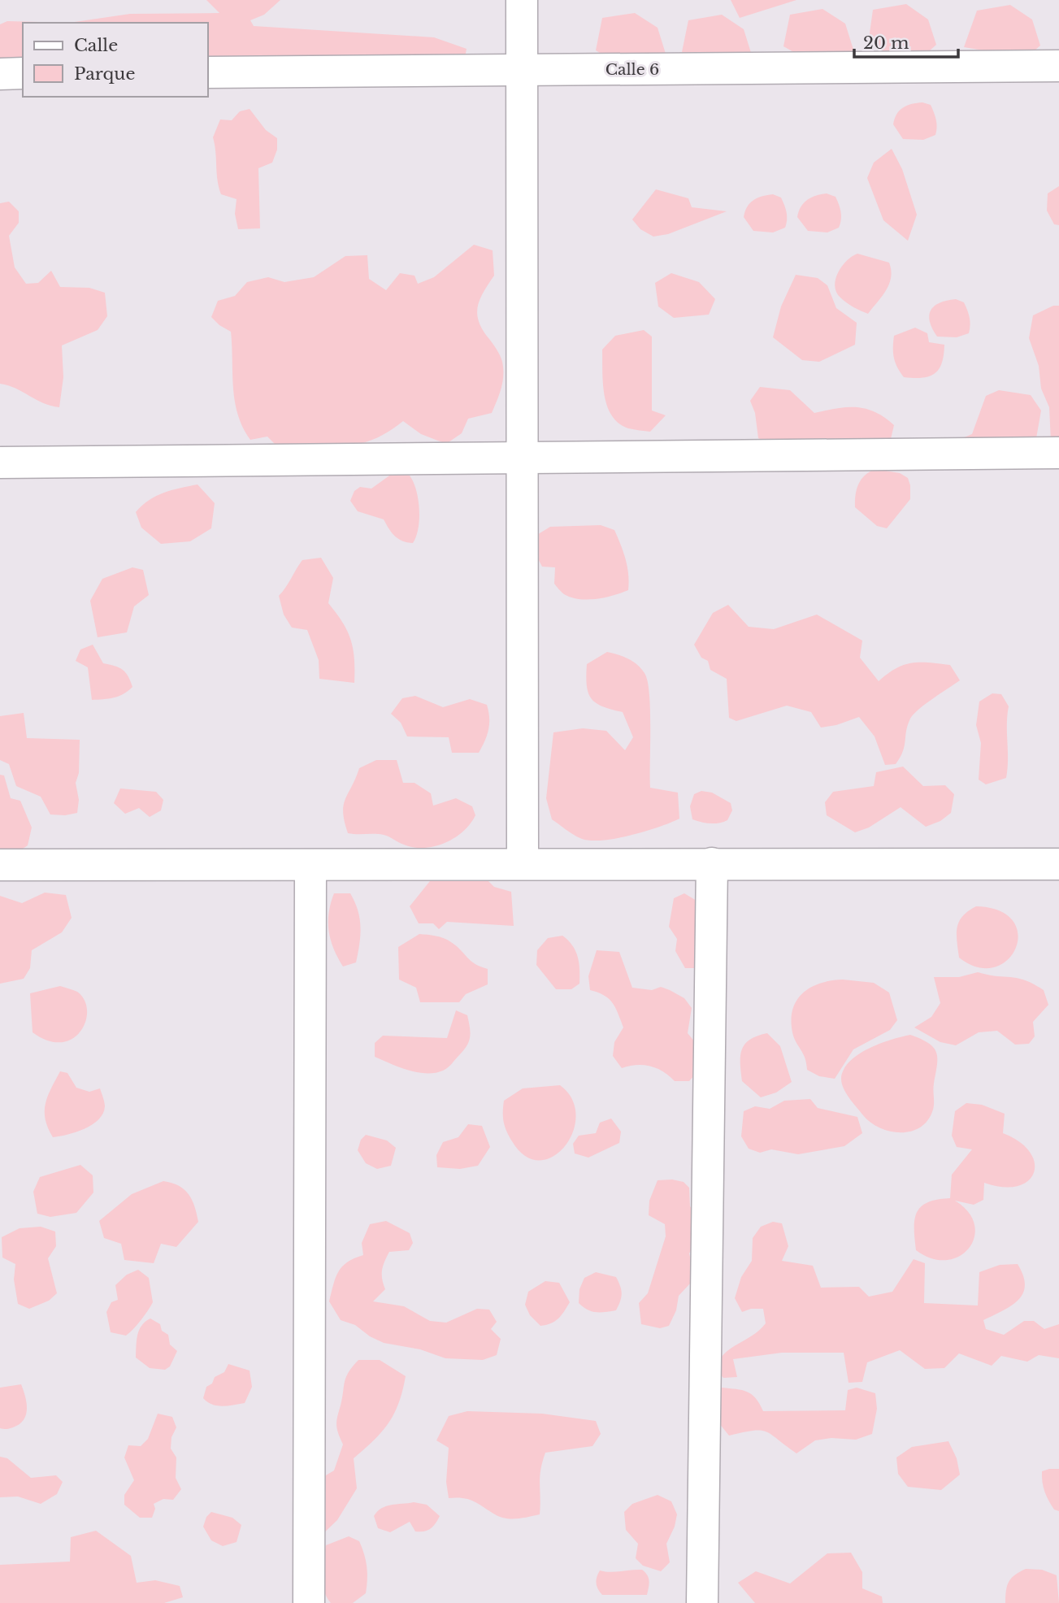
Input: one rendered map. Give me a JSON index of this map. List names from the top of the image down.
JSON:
{
  "streets": {
    "street": ["Calle 6"]
  },
  "legend": ["Calle", "Parque"],
  "scale_bar": "20 m"
}
